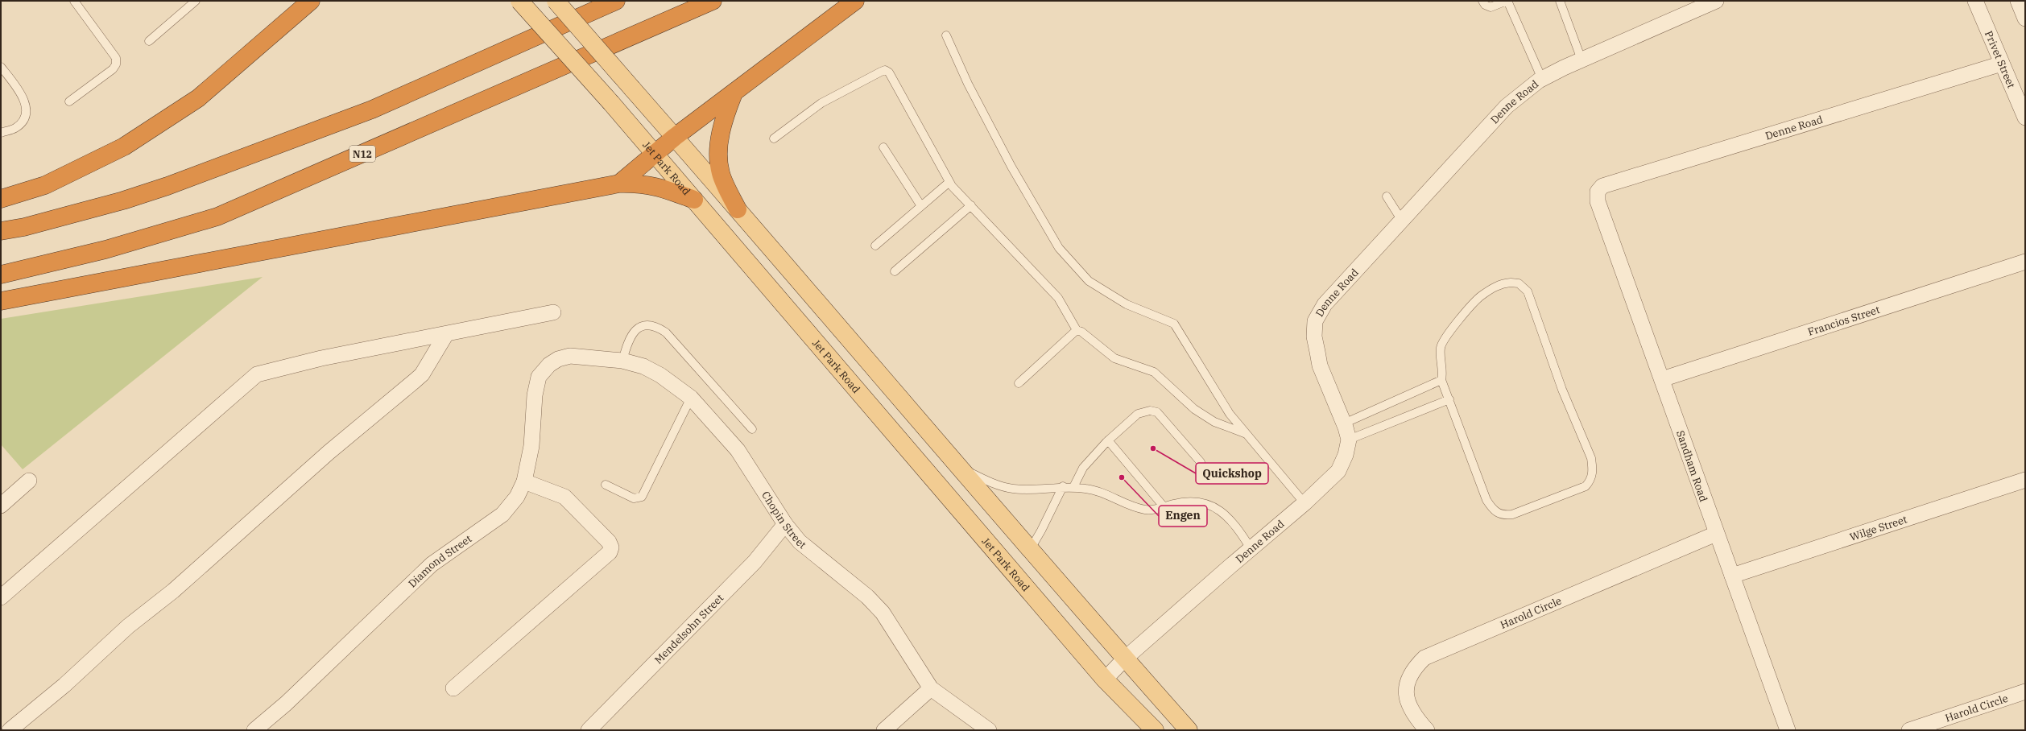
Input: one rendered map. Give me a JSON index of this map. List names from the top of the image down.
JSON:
{
  "streets": {
    "highway": ["N12"],
    "main road": ["Jet Park Road"],
    "street": [
      "Privet Street",
      "Denne Road",
      "Francios Street",
      "Sandham Road",
      "Chopin Street",
      "Wilge Street",
      "Diamond Street",
      "Harold Circle",
      "Mendelsohn Street"
    ]
  },
  "crossings": [
    ["Privet Street", "Denne Road"],
    ["Denne Road", "Jet Park Road"],
    ["Denne Road", "Sandham Road"],
    ["Francios Street", "Sandham Road"],
    ["Sandham Road", "Wilge Street"],
    ["Sandham Road", "Harold Circle"],
    ["Chopin Street", "Diamond Street"],
    ["Chopin Street", "Mendelsohn Street"]
  ],
  "places": ["Quickshop", "Engen"]
}
